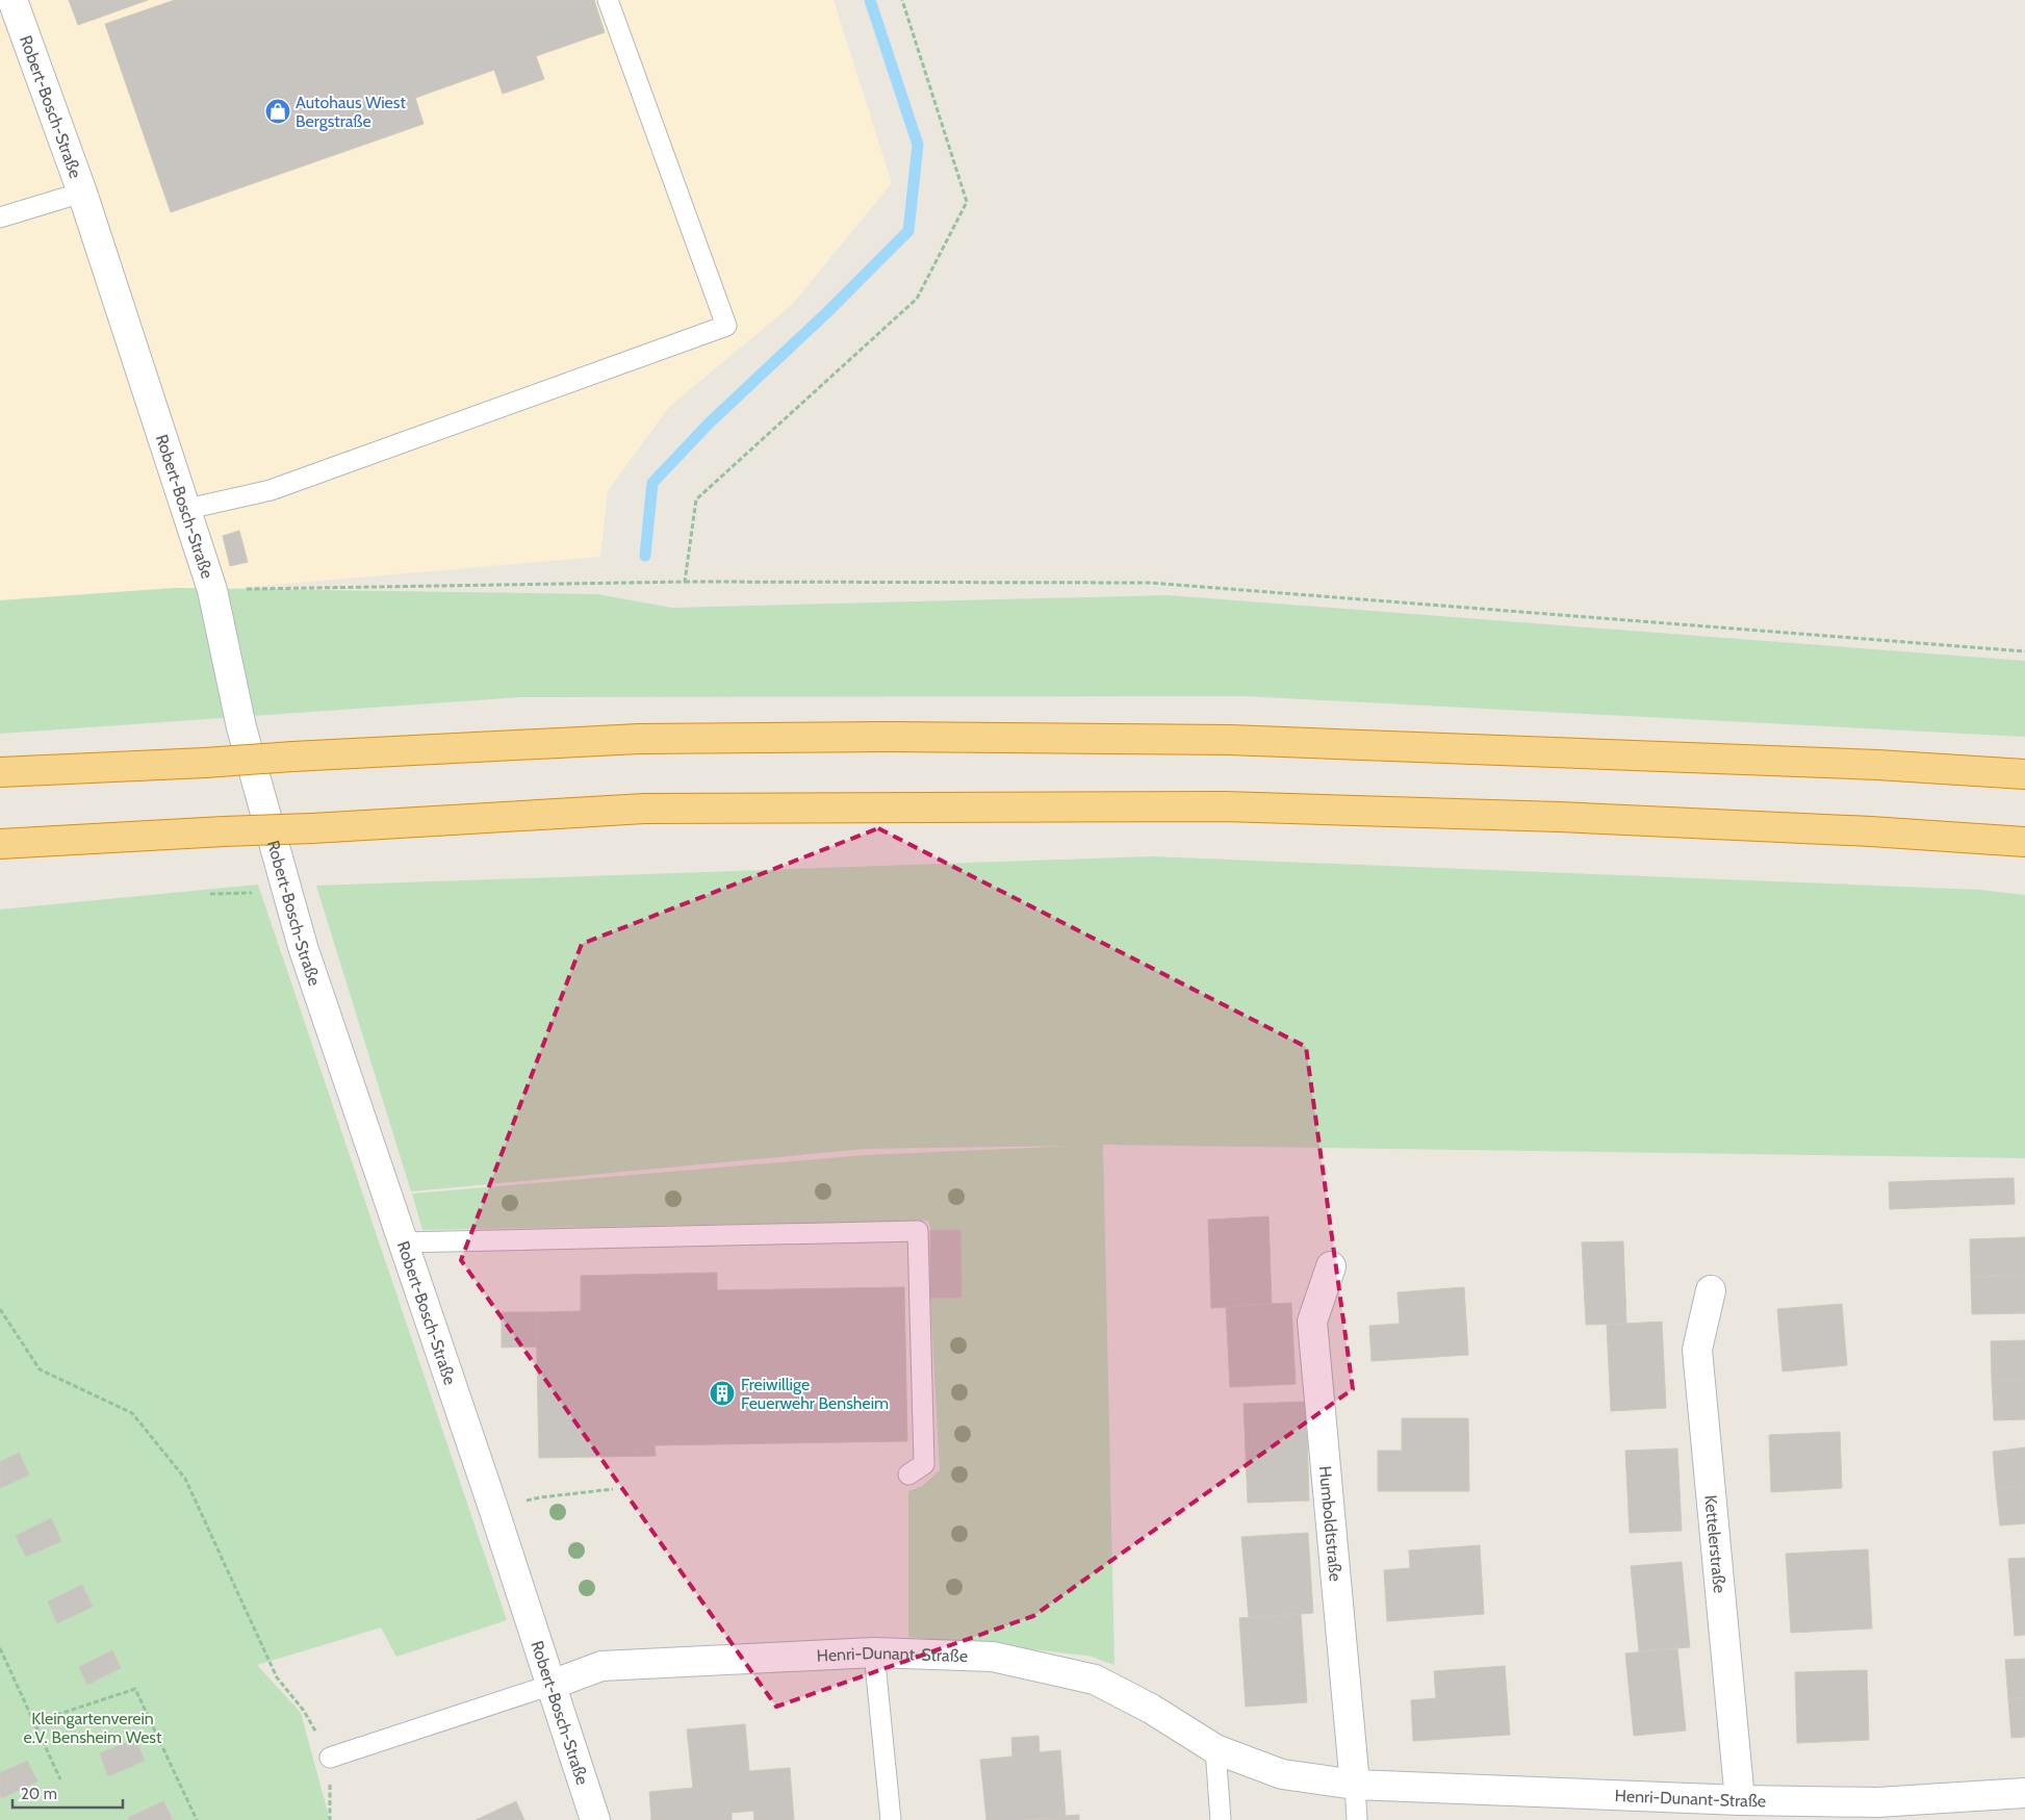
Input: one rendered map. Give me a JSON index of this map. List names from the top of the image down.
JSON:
{
  "streets": {
    "street": [
      "Robert-Bosch-Straße",
      "Humboldtstraße",
      "Kettelerstraße",
      "Henri-Dunant-Straße"
    ]
  },
  "crossings": [
    ["Robert-Bosch-Straße", "Henri-Dunant-Straße"],
    ["Humboldtstraße", "Henri-Dunant-Straße"],
    ["Kettelerstraße", "Henri-Dunant-Straße"]
  ],
  "parks": ["Kleingartenverein e.V. Bensheim West"],
  "places": {
    "shop": ["Autohaus Wiest Bergstraße"],
    "building": ["Freiwillige Feuerwehr Bensheim"]
  },
  "scale_bar": "20 m"
}
